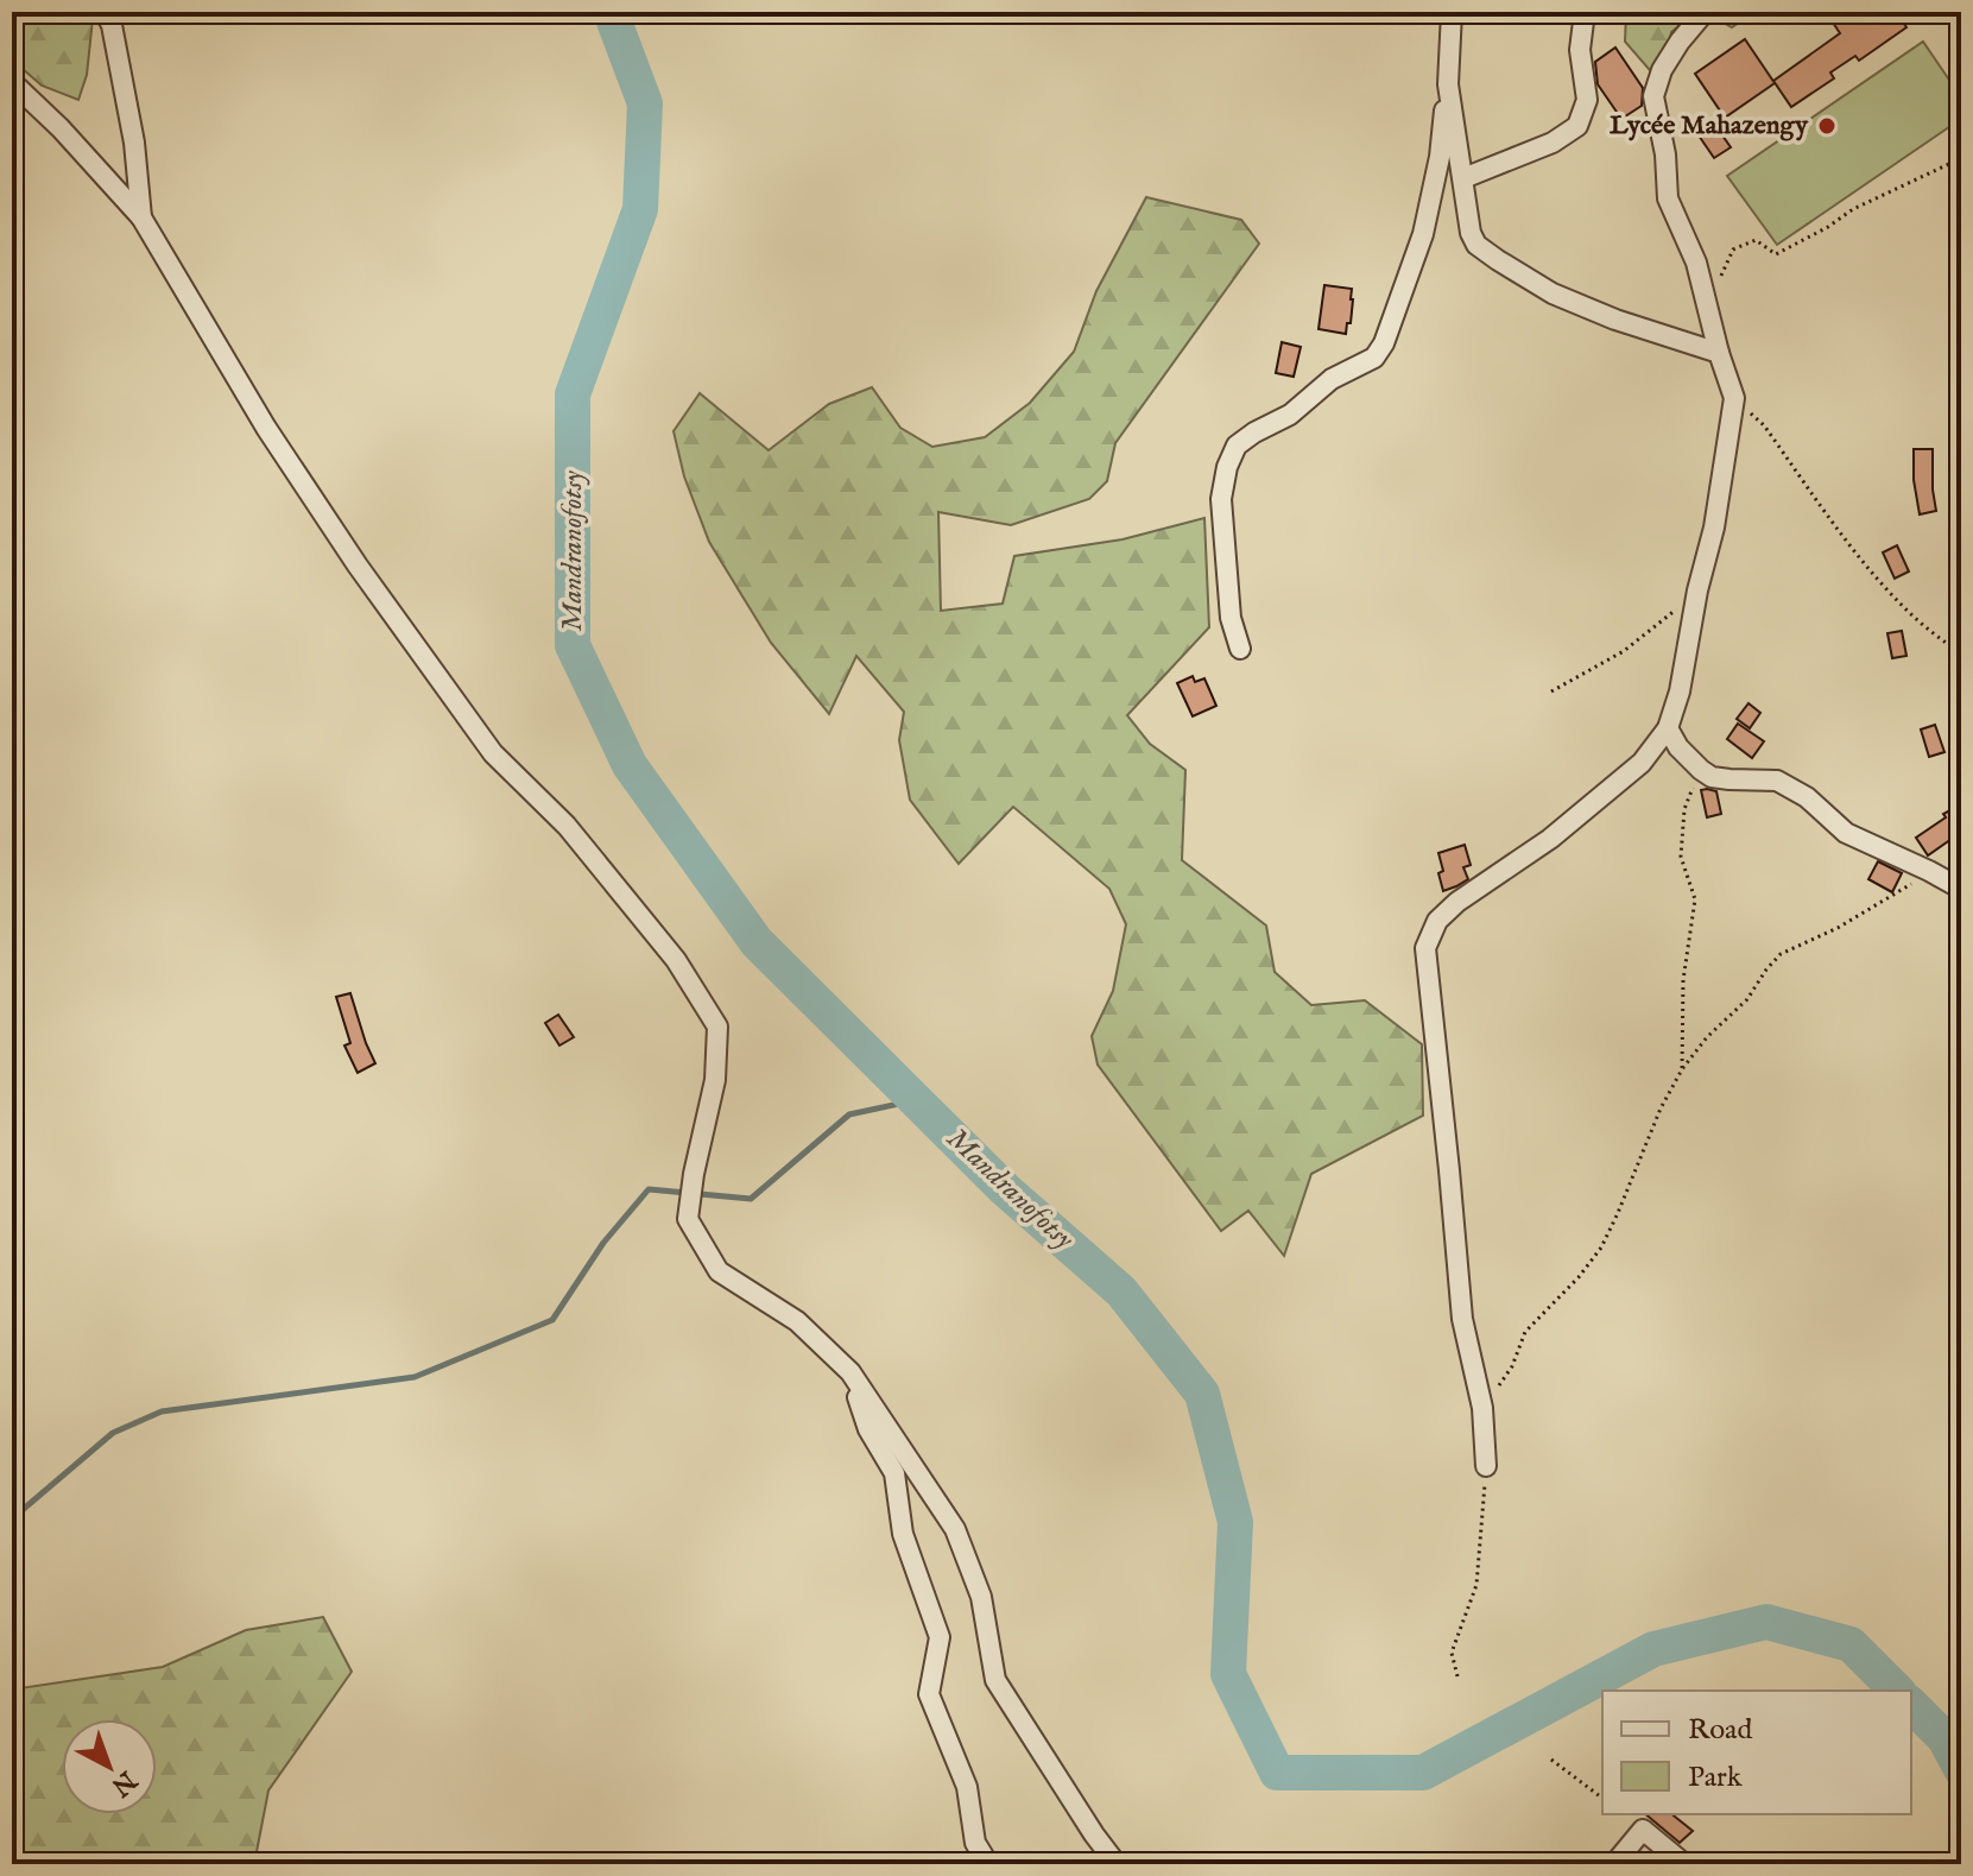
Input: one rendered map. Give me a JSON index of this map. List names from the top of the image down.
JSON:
{
  "water": ["Mandranofotsy"],
  "places": ["Lycée Mahazengy"],
  "legend": ["Road", "Park"],
  "north": "bottom right"
}
